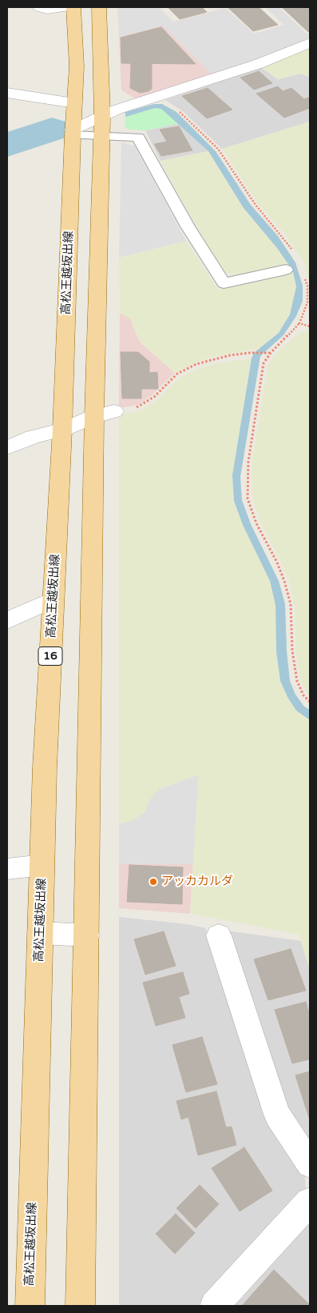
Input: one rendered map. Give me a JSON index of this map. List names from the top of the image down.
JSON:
{
  "streets": {
    "main road": ["高松王越坂出線", "16"]
  },
  "places": ["アッカカルダ"]
}
